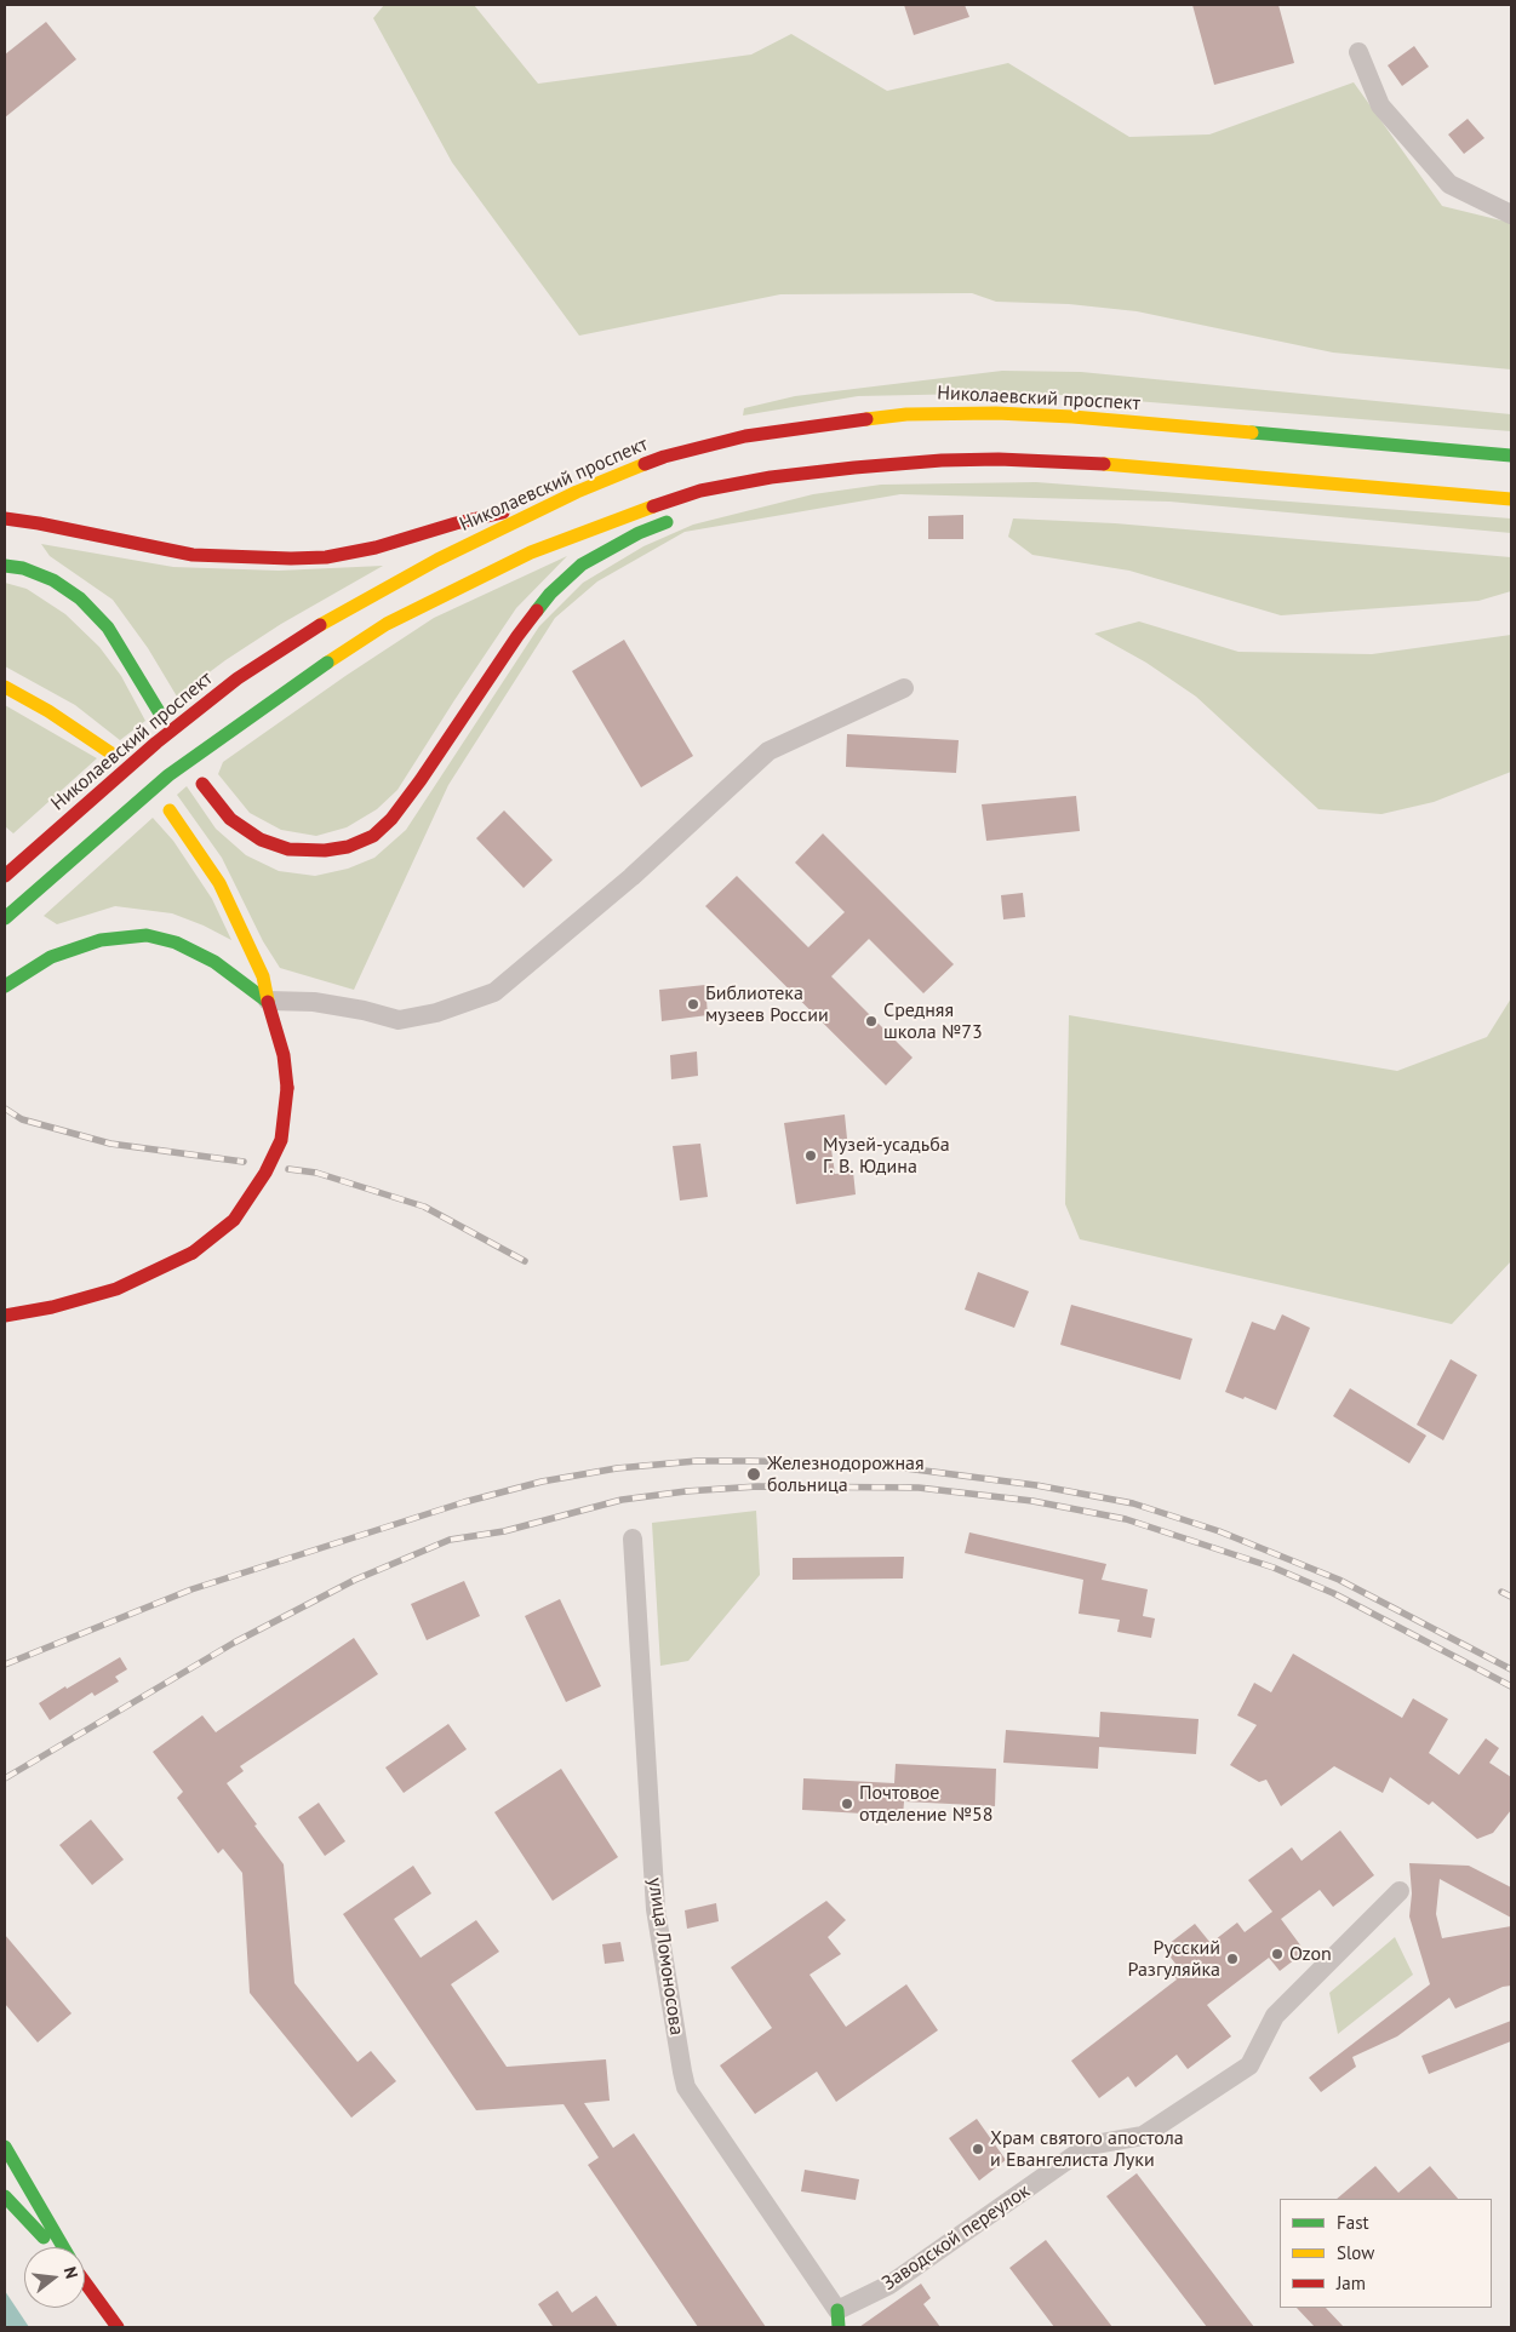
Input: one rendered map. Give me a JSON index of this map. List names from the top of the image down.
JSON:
{
  "streets": {
    "main road": ["Николаевский проспект"],
    "street": ["улица Ломоносова", "Заводской переулок"]
  },
  "crossings": [
    ["улица Ломоносова", "Заводской переулок"]
  ],
  "places": [
    "Библиотека музеев России",
    "Средняя школа №73",
    "Музей-усадьба Г. В. Юдина",
    "Железнодорожная больница",
    "Почтовое отделение №58",
    "Ozon",
    "Русский Разгуляйка",
    "Храм святого апостола и Евангелиста Луки"
  ],
  "legend": ["Fast", "Slow", "Jam"],
  "north": "right"
}
